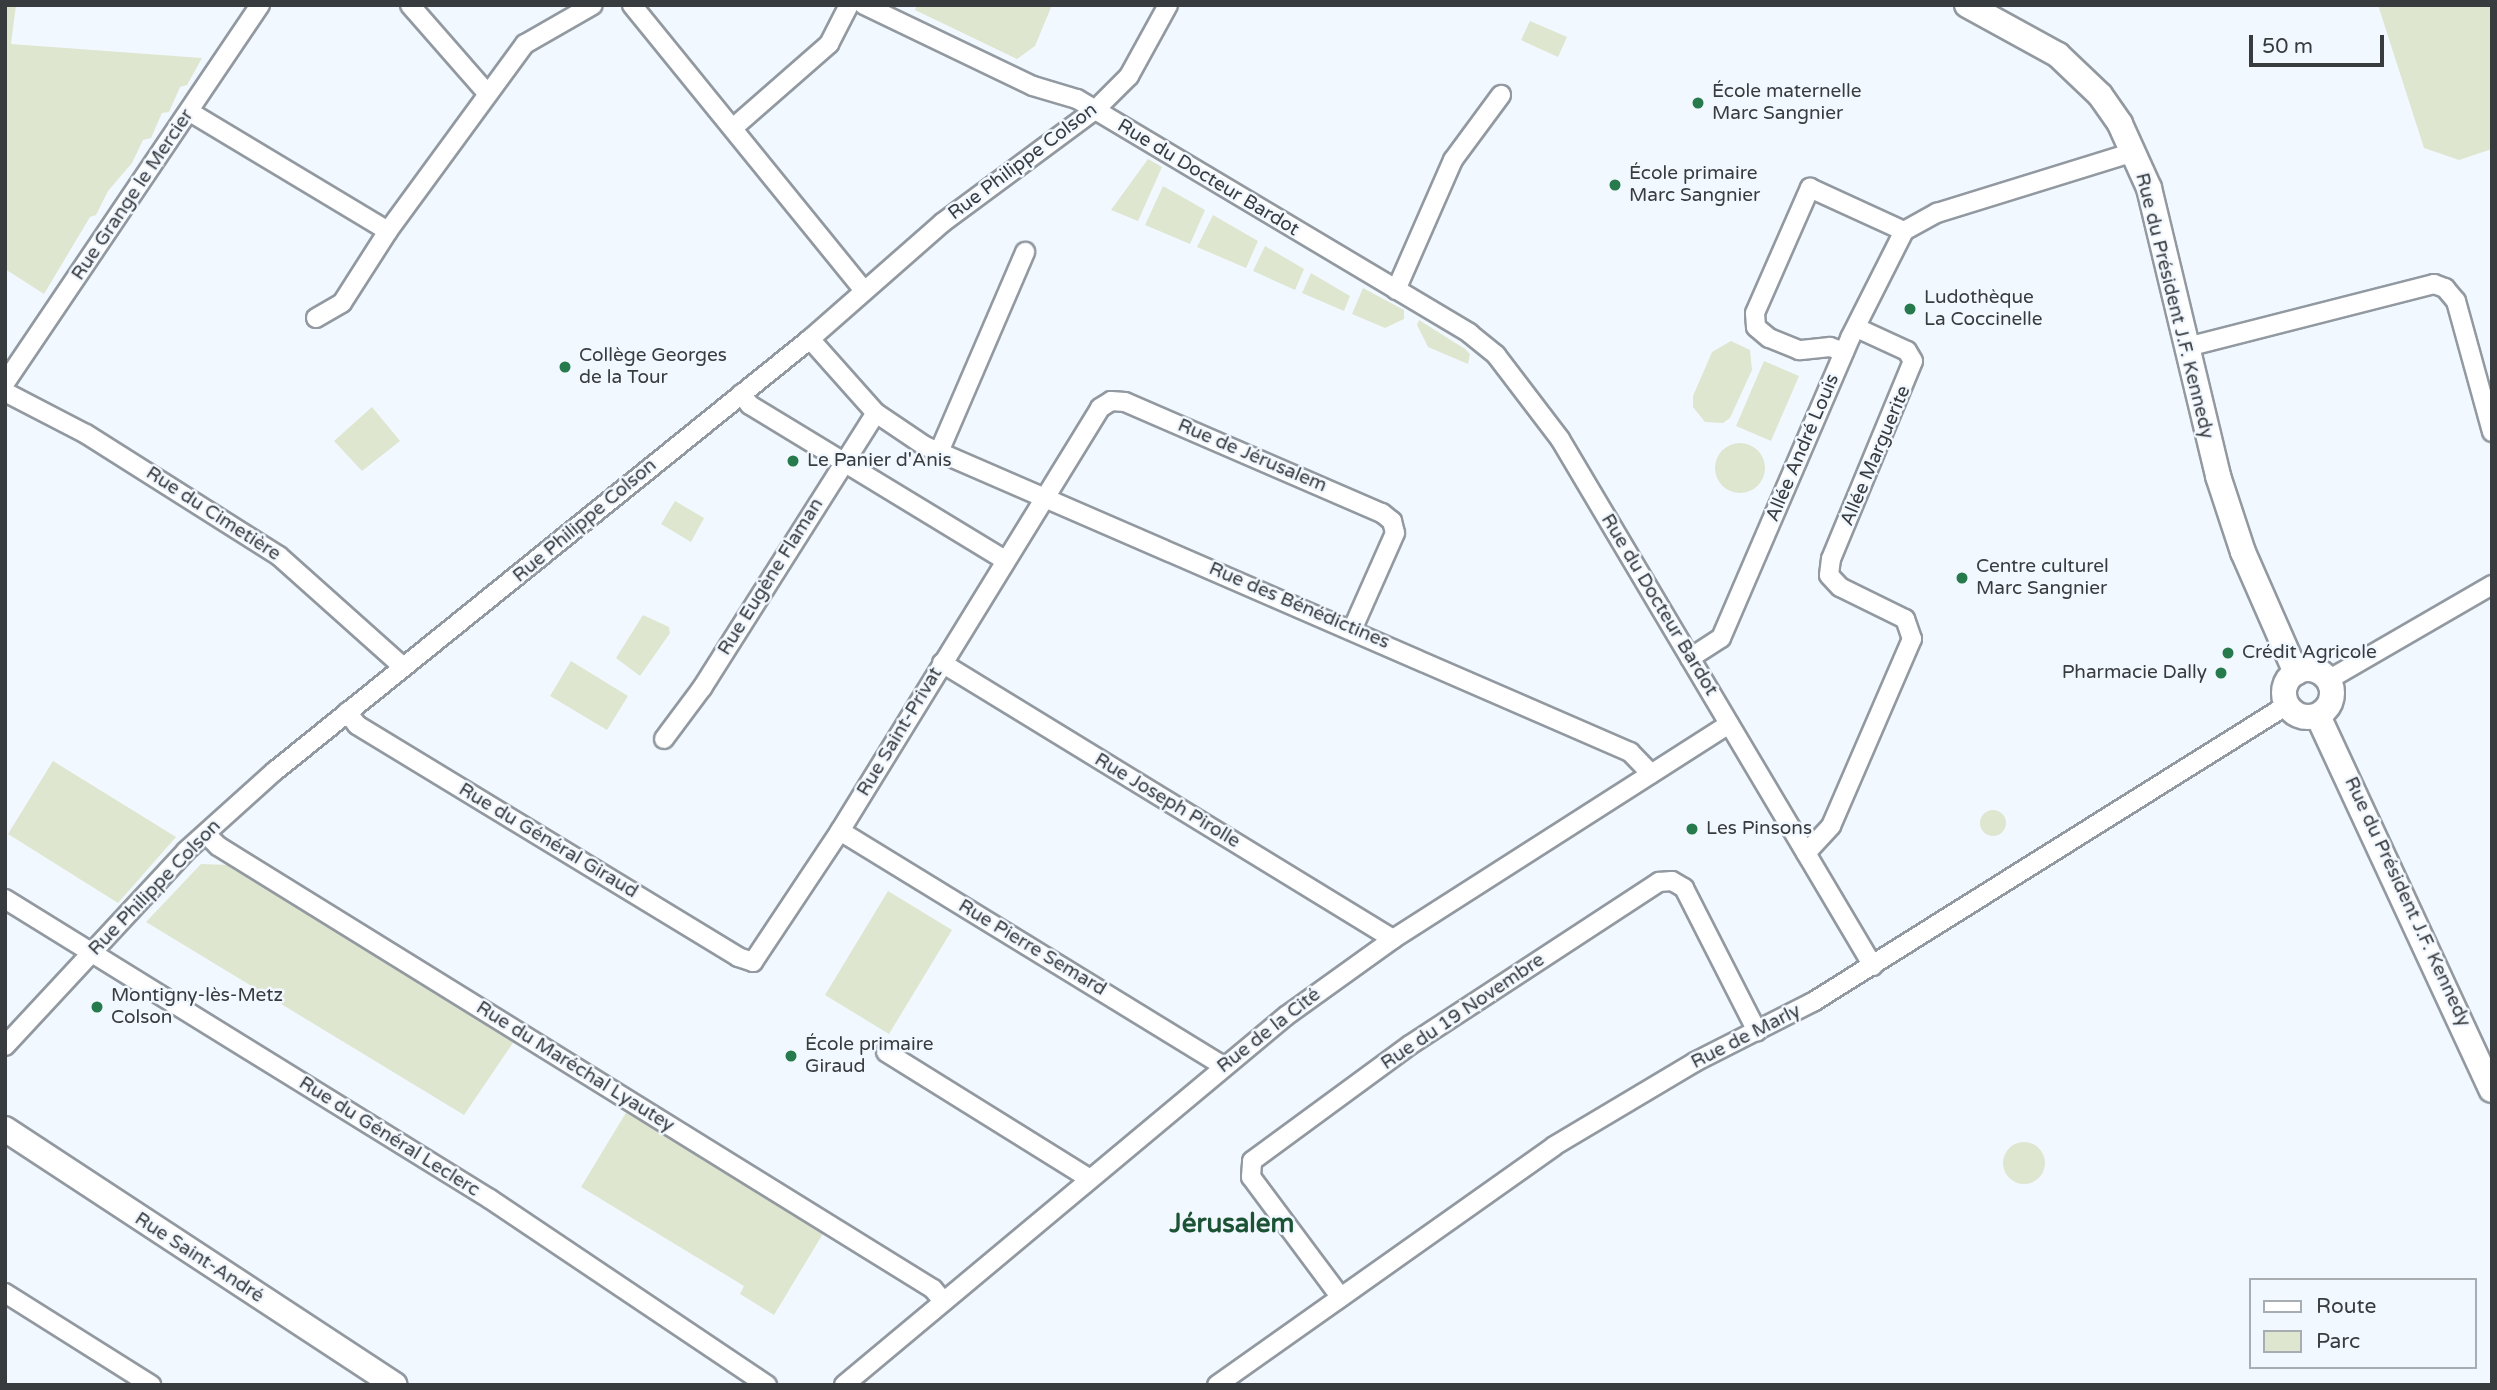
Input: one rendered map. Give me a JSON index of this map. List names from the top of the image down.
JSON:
{
  "streets": {
    "street": [
      "Rue Philippe Colson",
      "Rue du Docteur Bardot",
      "Rue Grange le Mercier",
      "Rue du Président J.F. Kennedy",
      "Allée André Louis",
      "Rue de Jérusalem",
      "Allée Marguerite",
      "Rue du Cimetière",
      "Rue Eugène Flaman",
      "Rue des Bénédictines",
      "Rue Saint-Privat",
      "Rue Joseph Pirolle",
      "Rue du Général Giraud",
      "Rue Pierre Semard",
      "Rue du 19 Novembre",
      "Rue de la Cité",
      "Rue de Marly",
      "Rue du Maréchal Lyautey",
      "Rue du Général Leclerc",
      "Rue Saint-André"
    ]
  },
  "crossings": [
    ["Rue Philippe Colson", "Rue du Docteur Bardot"],
    ["Rue Philippe Colson", "Rue du Cimetière"],
    ["Rue Philippe Colson", "Rue des Bénédictines"],
    ["Rue Philippe Colson", "Rue du Général Giraud"],
    ["Rue Philippe Colson", "Rue du Maréchal Lyautey"],
    ["Rue Philippe Colson", "Rue du Général Leclerc"],
    ["Rue du Docteur Bardot", "Allée André Louis"],
    ["Rue du Docteur Bardot", "Allée Marguerite"],
    ["Rue du Docteur Bardot", "Rue de la Cité"],
    ["Rue du Docteur Bardot", "Rue de Marly"],
    ["Rue du Président J.F. Kennedy", "Rue de Marly"],
    ["Rue de Jérusalem", "Rue des Bénédictines"],
    ["Rue de Jérusalem", "Rue Saint-Privat"],
    ["Rue Eugène Flaman", "Rue des Bénédictines"],
    ["Rue des Bénédictines", "Rue Saint-Privat"],
    ["Rue des Bénédictines", "Rue de la Cité"],
    ["Rue Saint-Privat", "Rue Joseph Pirolle"],
    ["Rue Saint-Privat", "Rue du Général Giraud"],
    ["Rue Saint-Privat", "Rue Pierre Semard"],
    ["Rue Joseph Pirolle", "Rue de la Cité"],
    ["Rue Pierre Semard", "Rue de la Cité"],
    ["Rue du 19 Novembre", "Rue de Marly"],
    ["Rue de la Cité", "Rue du Maréchal Lyautey"]
  ],
  "districts": ["Jérusalem"],
  "places": [
    "École maternelle Marc Sangnier",
    "École primaire Marc Sangnier",
    "Ludothèque La Coccinelle",
    "Collège Georges de la Tour",
    "Le Panier d'Anis",
    "Centre culturel Marc Sangnier",
    "Crédit Agricole",
    "Pharmacie Dally",
    "Les Pinsons",
    "Montigny-lès-Metz Colson",
    "École primaire Giraud"
  ],
  "legend": ["Route", "Parc"],
  "scale_bar": "50 m"
}
